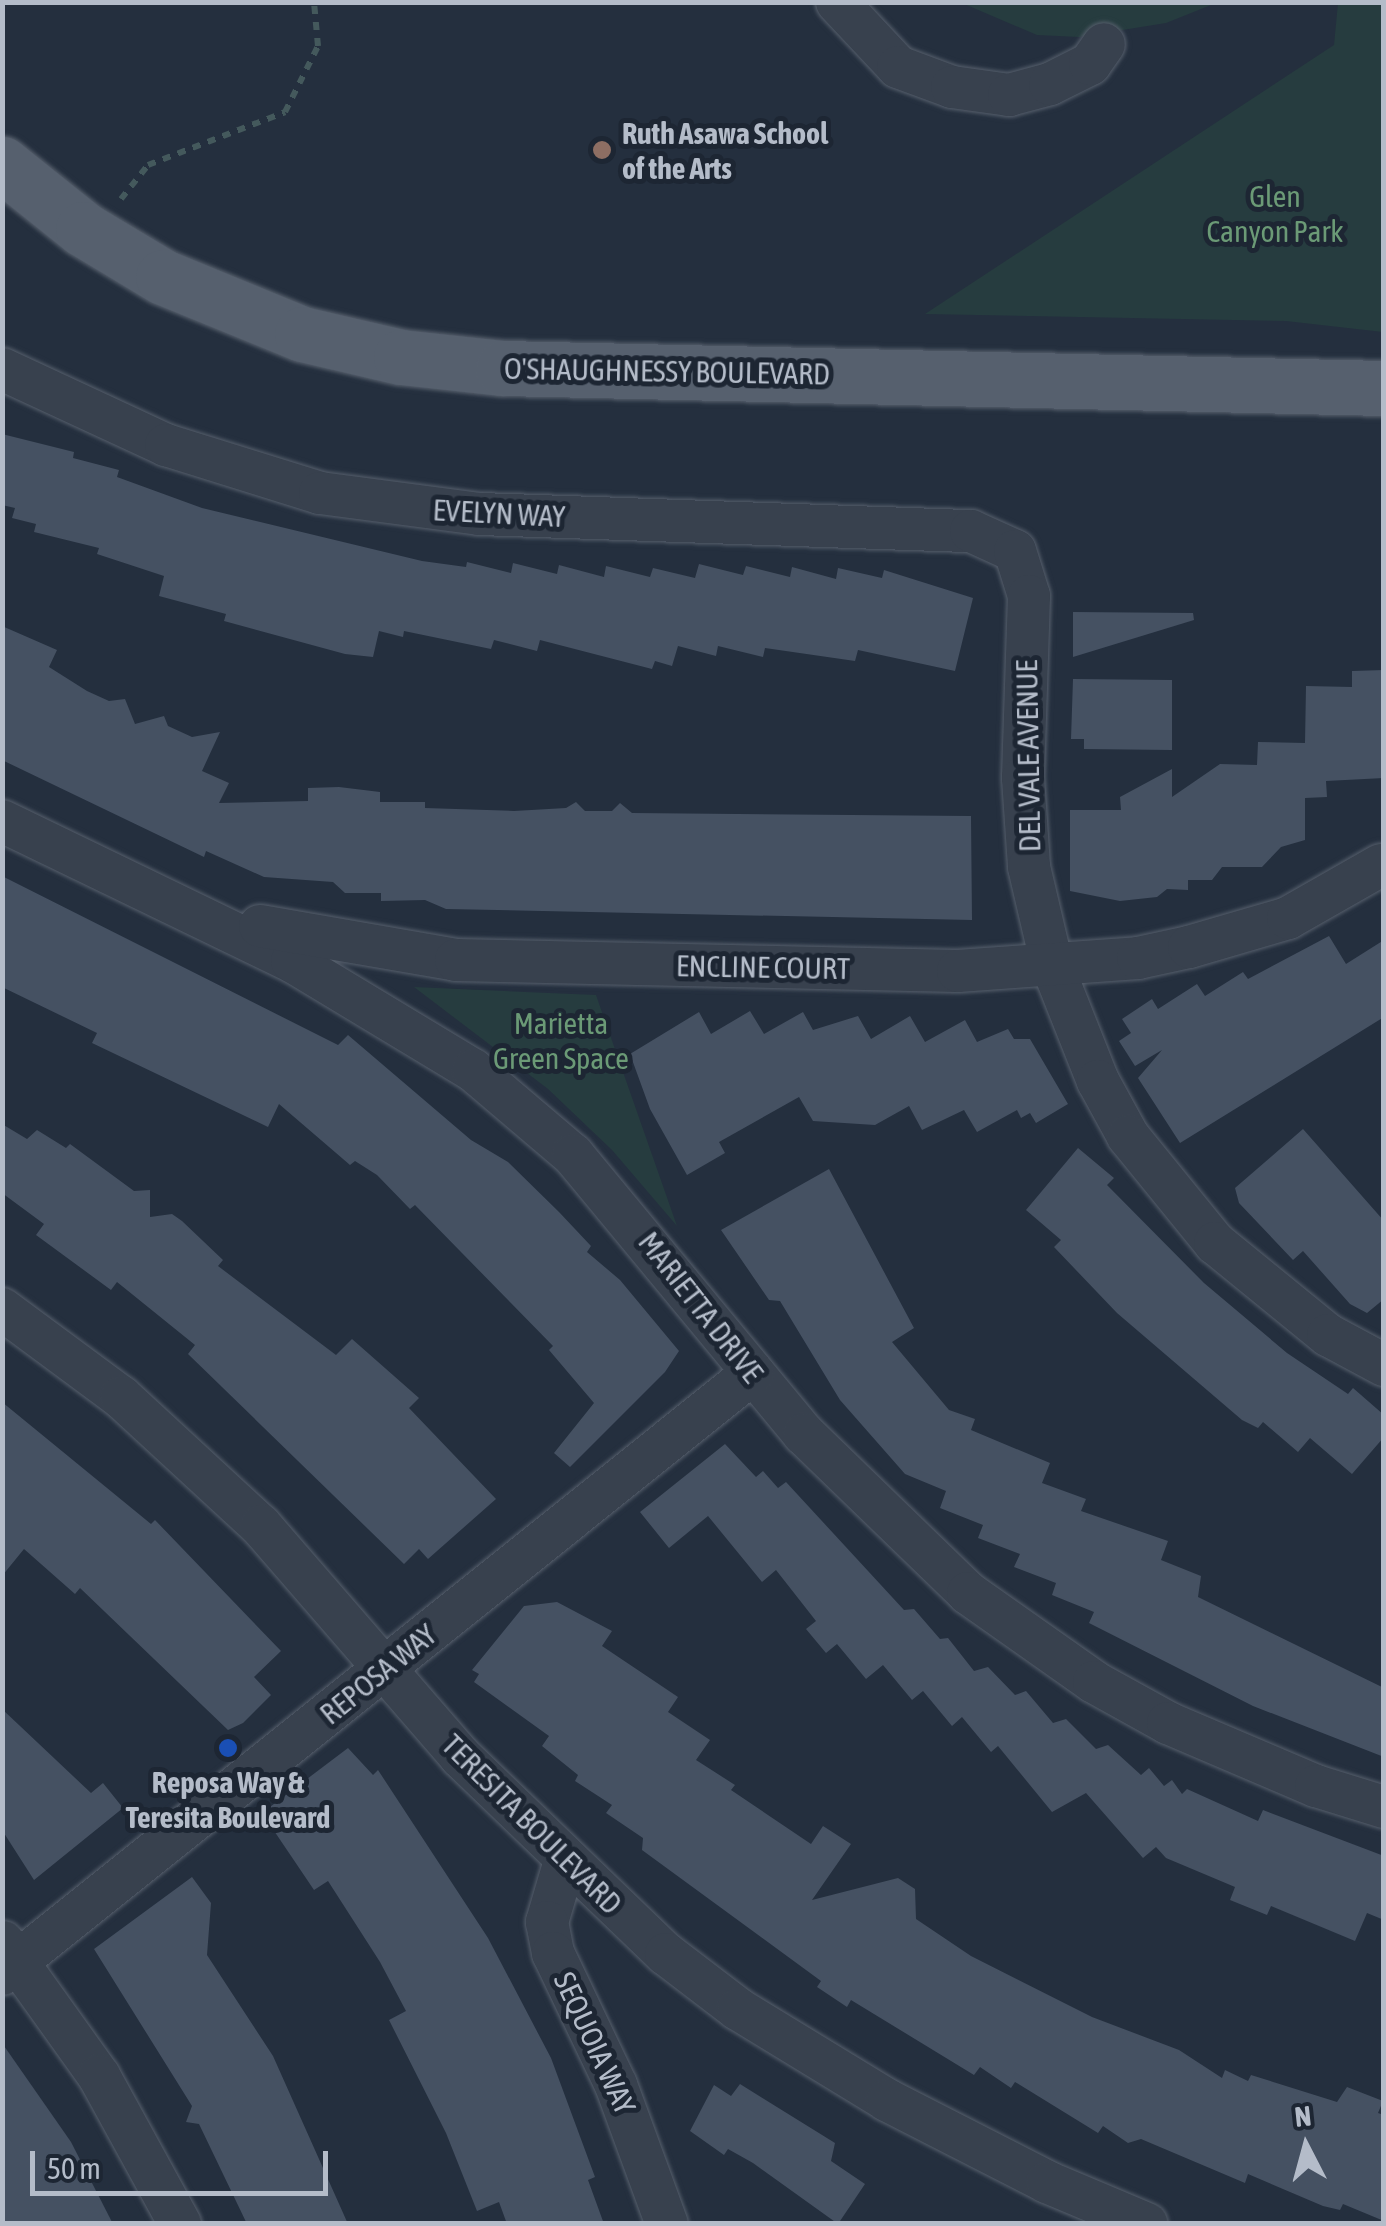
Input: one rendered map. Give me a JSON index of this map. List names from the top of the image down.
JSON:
{
  "streets": {
    "main road": ["O'SHAUGHNESSY BOULEVARD"],
    "street": [
      "EVELYN WAY",
      "DEL VALE AVENUE",
      "ENCLINE COURT",
      "MARIETTA DRIVE",
      "REPOSA WAY",
      "TERESITA BOULEVARD",
      "SEQUOIA WAY"
    ]
  },
  "crossings": [
    ["EVELYN WAY", "DEL VALE AVENUE"],
    ["DEL VALE AVENUE", "ENCLINE COURT"],
    ["ENCLINE COURT", "MARIETTA DRIVE"],
    ["MARIETTA DRIVE", "REPOSA WAY"],
    ["REPOSA WAY", "TERESITA BOULEVARD"],
    ["TERESITA BOULEVARD", "SEQUOIA WAY"]
  ],
  "parks": ["Glen Canyon Park", "Marietta Green Space"],
  "places": ["Ruth Asawa School of the Arts", "Reposa Way & Teresita Boulevard"],
  "scale_bar": "50 m",
  "north": "top"
}
